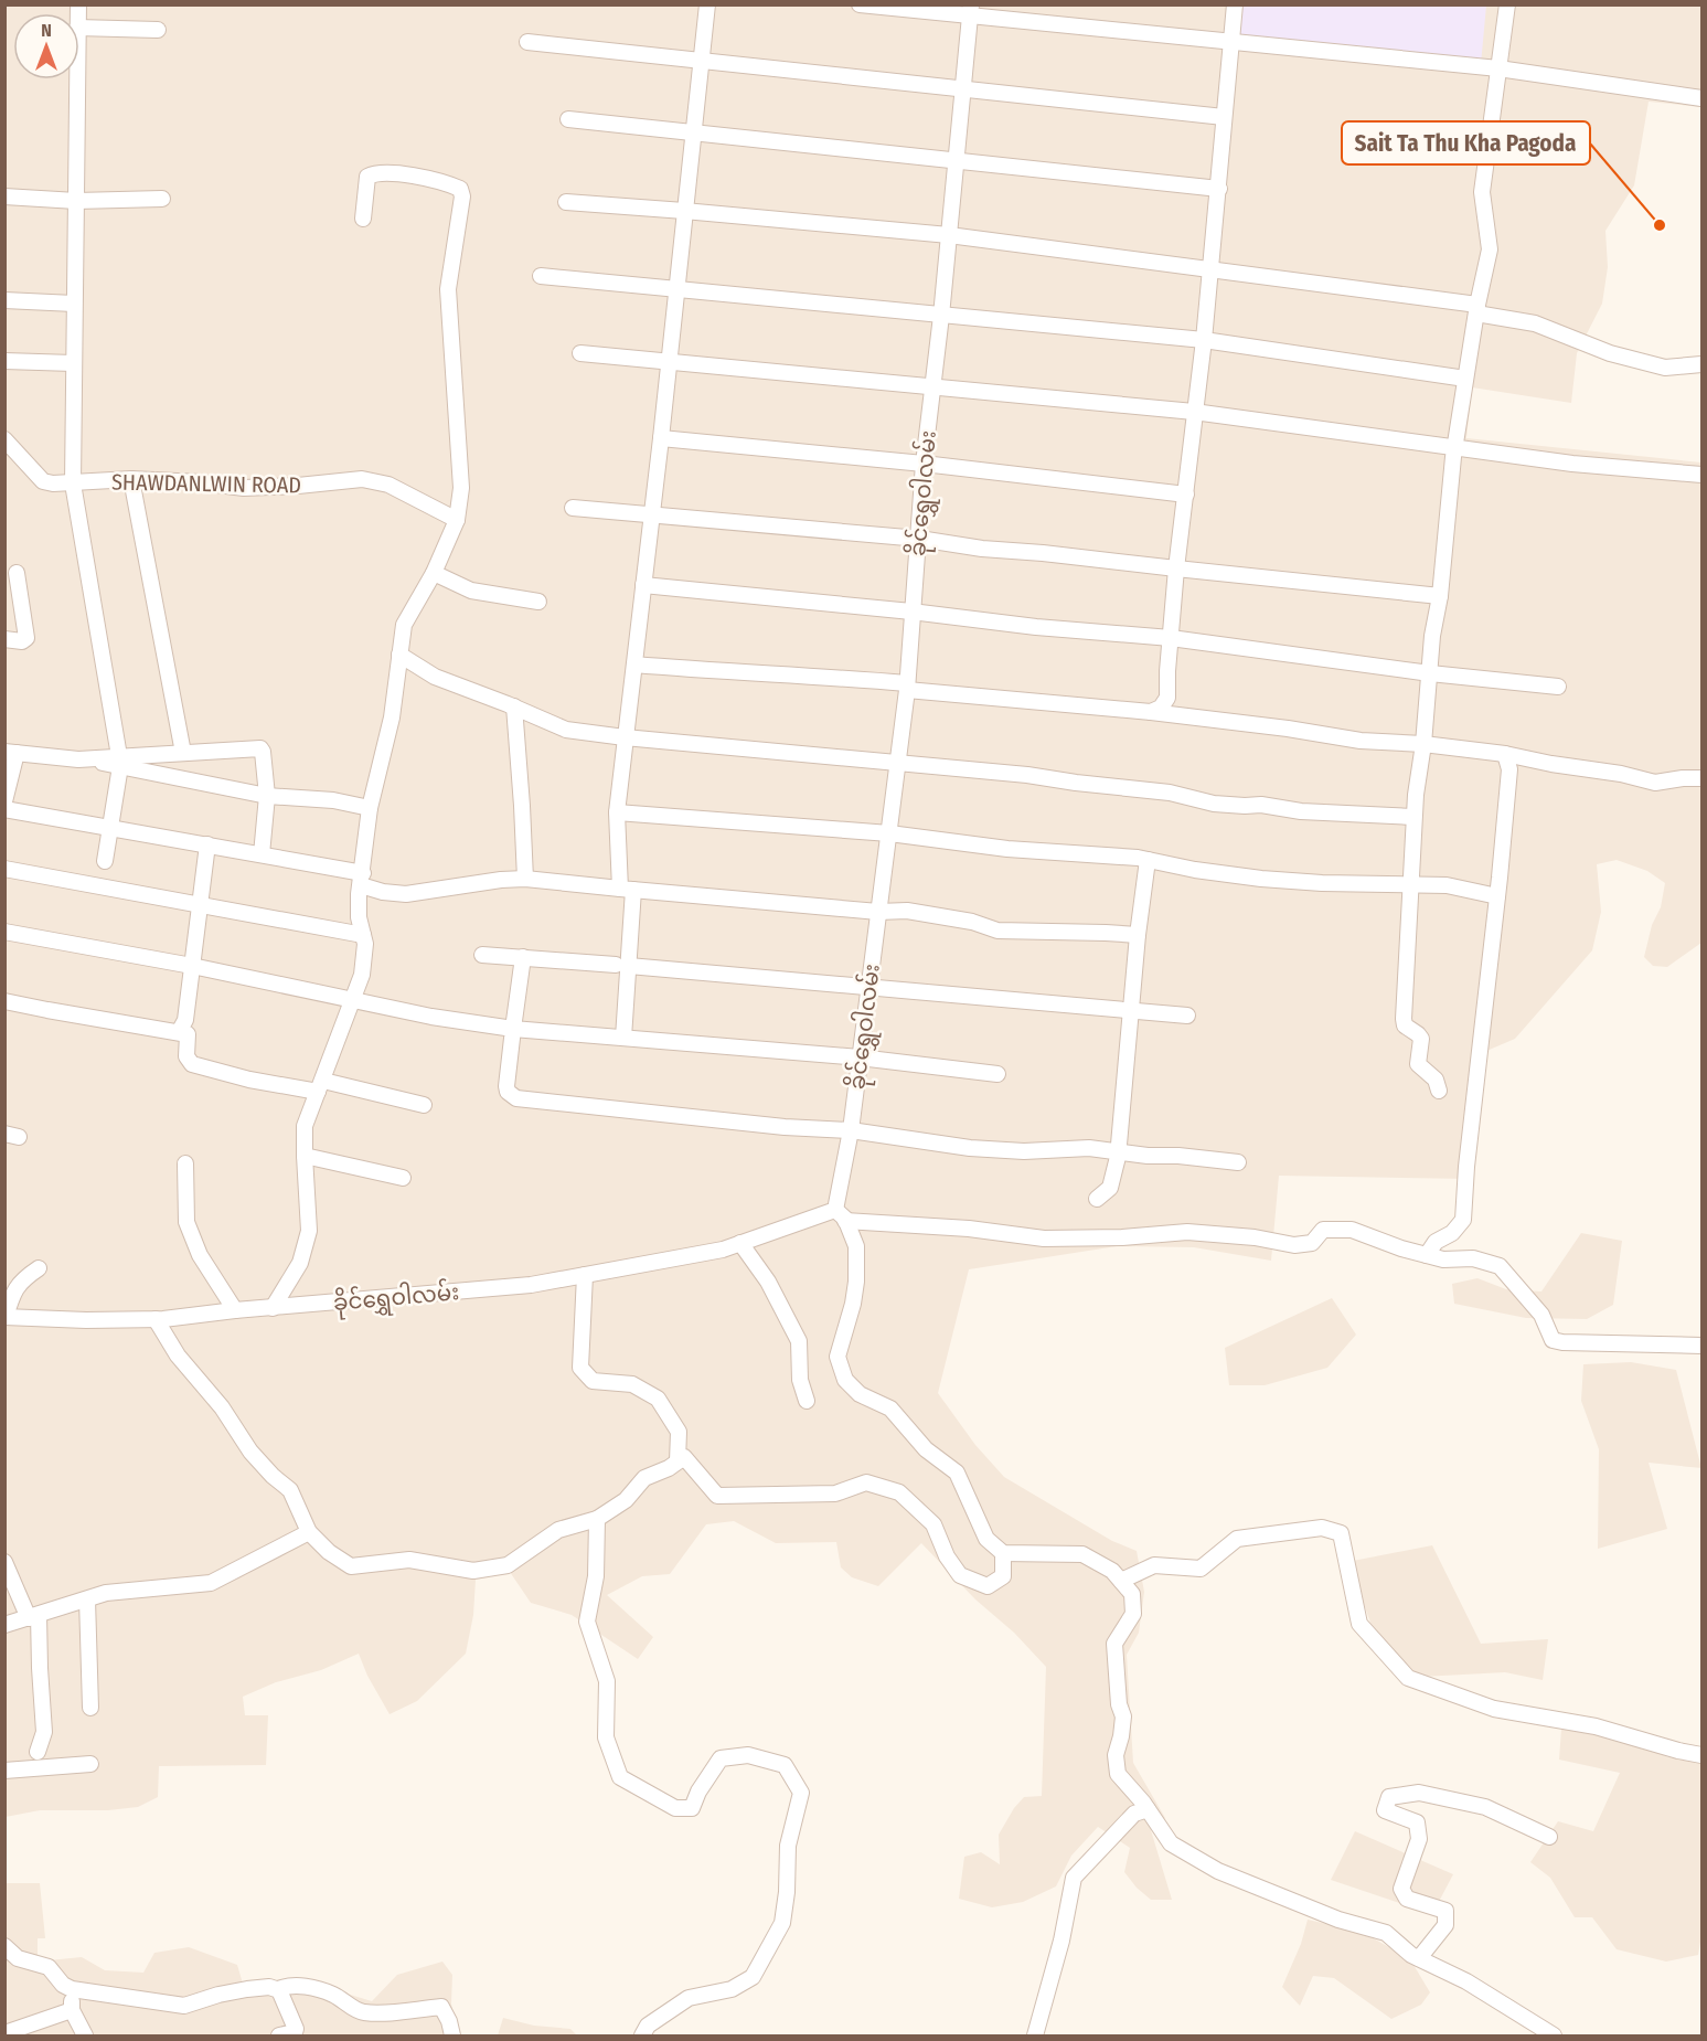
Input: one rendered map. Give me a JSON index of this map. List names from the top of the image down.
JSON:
{
  "streets": {
    "street": ["SHAWDANLWIN ROAD", "ခိုင်ရွှေဝါလမ်း"]
  },
  "places": ["Sait Ta Thu Kha Pagoda"],
  "north": "top"
}
